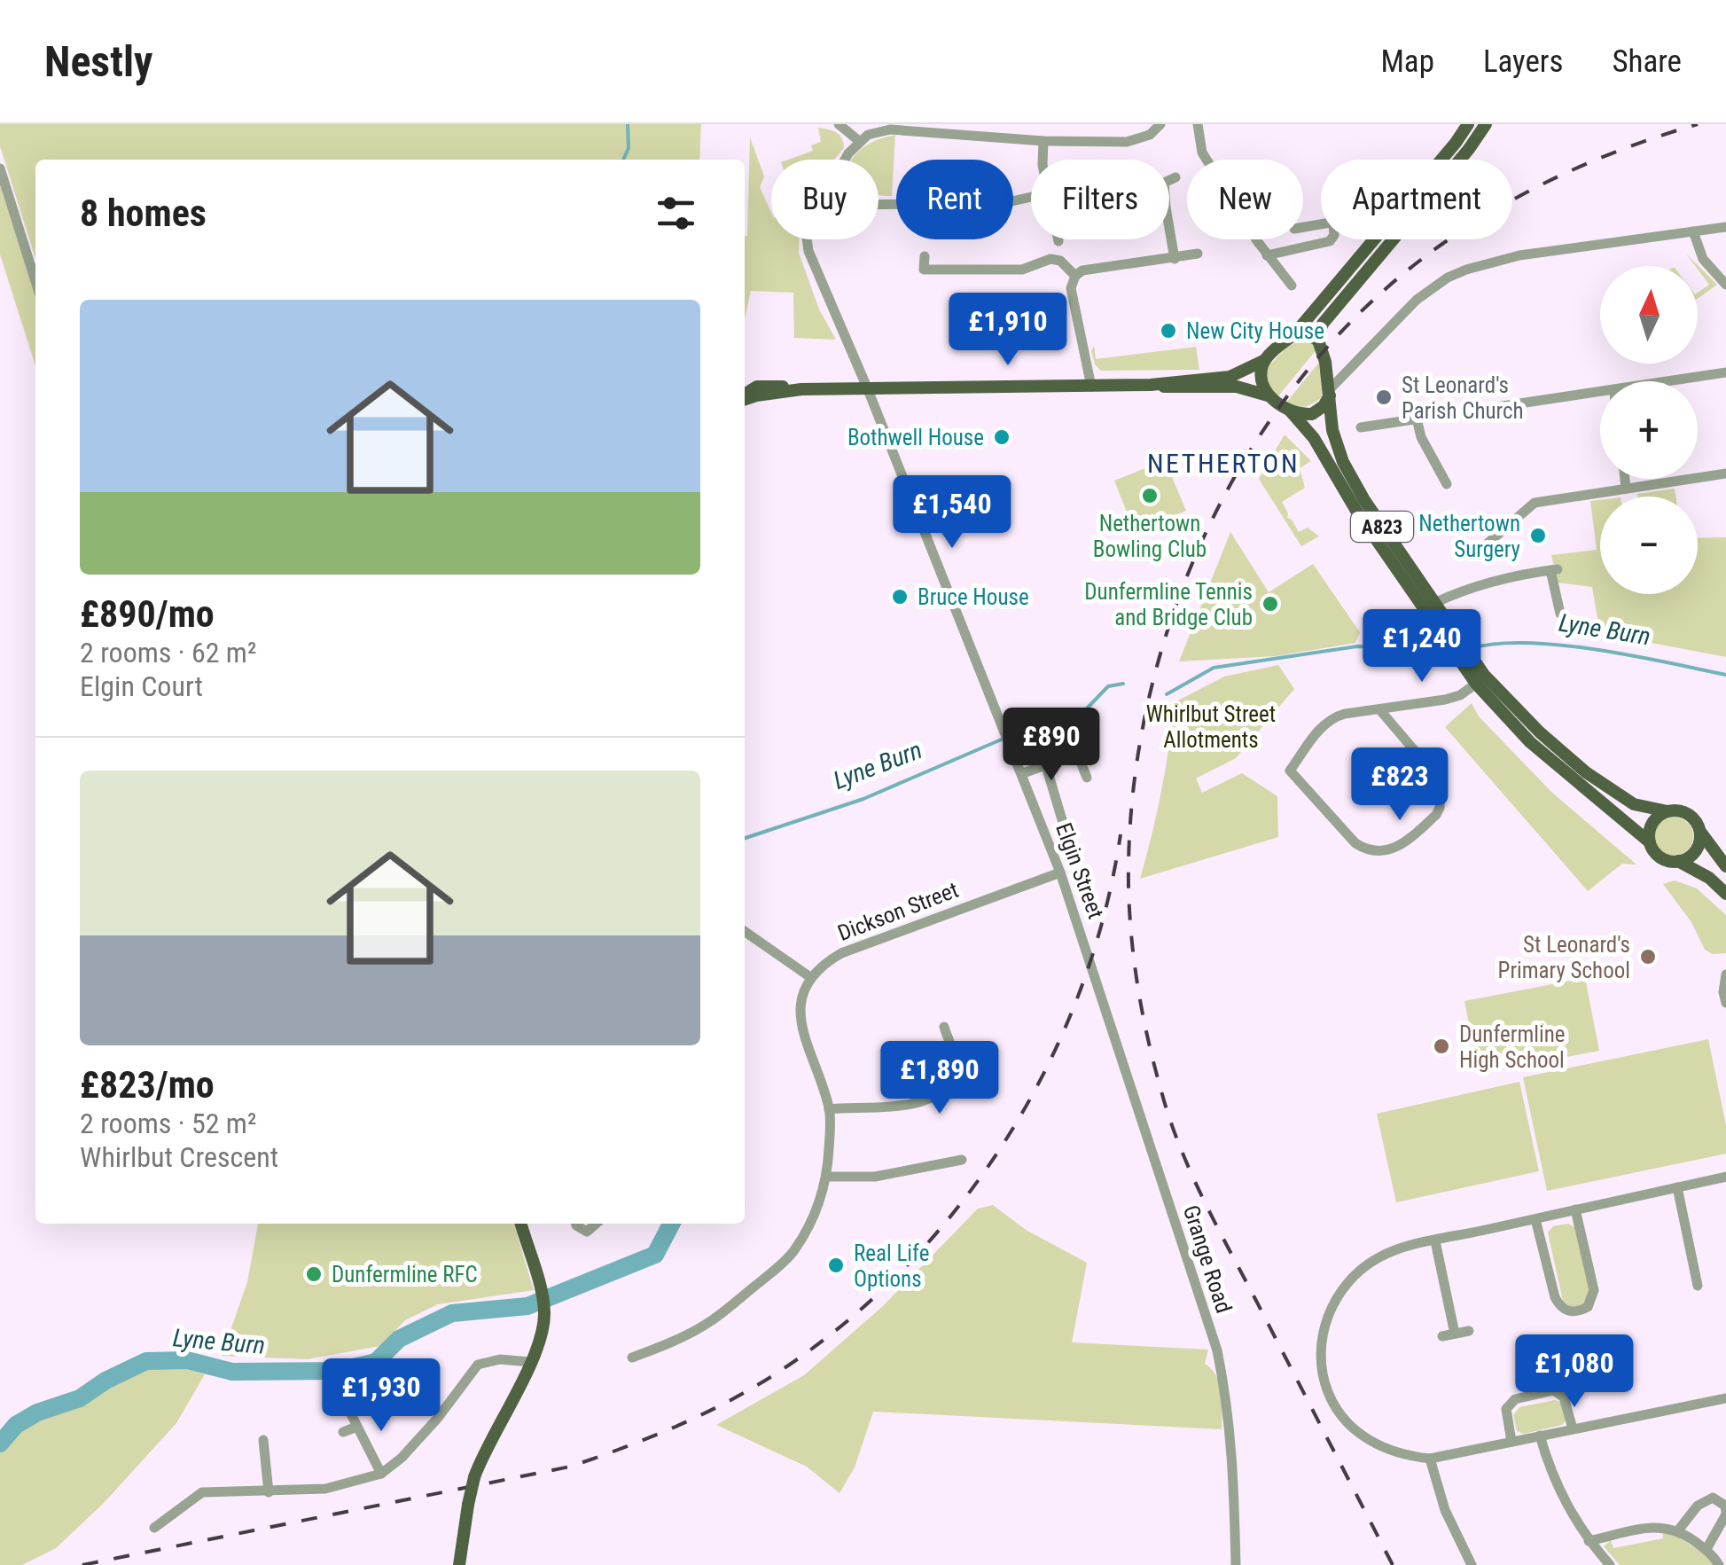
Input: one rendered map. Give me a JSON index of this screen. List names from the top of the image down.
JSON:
{
  "streets": {
    "main road": ["A823"],
    "street": ["Elgin Street", "Dickson Street", "Grange Road"]
  },
  "crossings": [
    ["Elgin Street", "Dickson Street"],
    ["Elgin Street", "Grange Road"]
  ],
  "districts": ["NETHERTON"],
  "water": ["Lyne Burn"],
  "parks": ["Whirlbut Street Allotments"],
  "places": [
    "New City House",
    "St Leonard's Parish Church",
    "Bothwell House",
    "Nethertown Bowling Club",
    "Nethertown Surgery",
    "Bruce House",
    "Dunfermline Tennis and Bridge Club",
    "St Leonard's Primary School",
    "Dunfermline High School",
    "Real Life Options",
    "Dunfermline RFC"
  ],
  "north": "top",
  "page": {
    "header": "Nestly",
    "nav": ["Map", "Layers", "Share"],
    "chip": [
      "Buy",
      "Rent",
      "Filters",
      "New",
      "Apartment"
    ],
    "heading": "8 homes",
    "map_buttons": ["+", "−"],
    "list": [
      {
        "name": "£890/mo",
        "note": "2 rooms · 62 m² · Elgin Court"
      },
      {
        "name": "£823/mo",
        "note": "2 rooms · 52 m² · Whirlbut Crescent"
      }
    ],
    "price": [
      "£1,910",
      "£1,540",
      "£1,240",
      "£890",
      "£823",
      "£1,890",
      "£1,080",
      "£1,930"
    ]
  }
}
